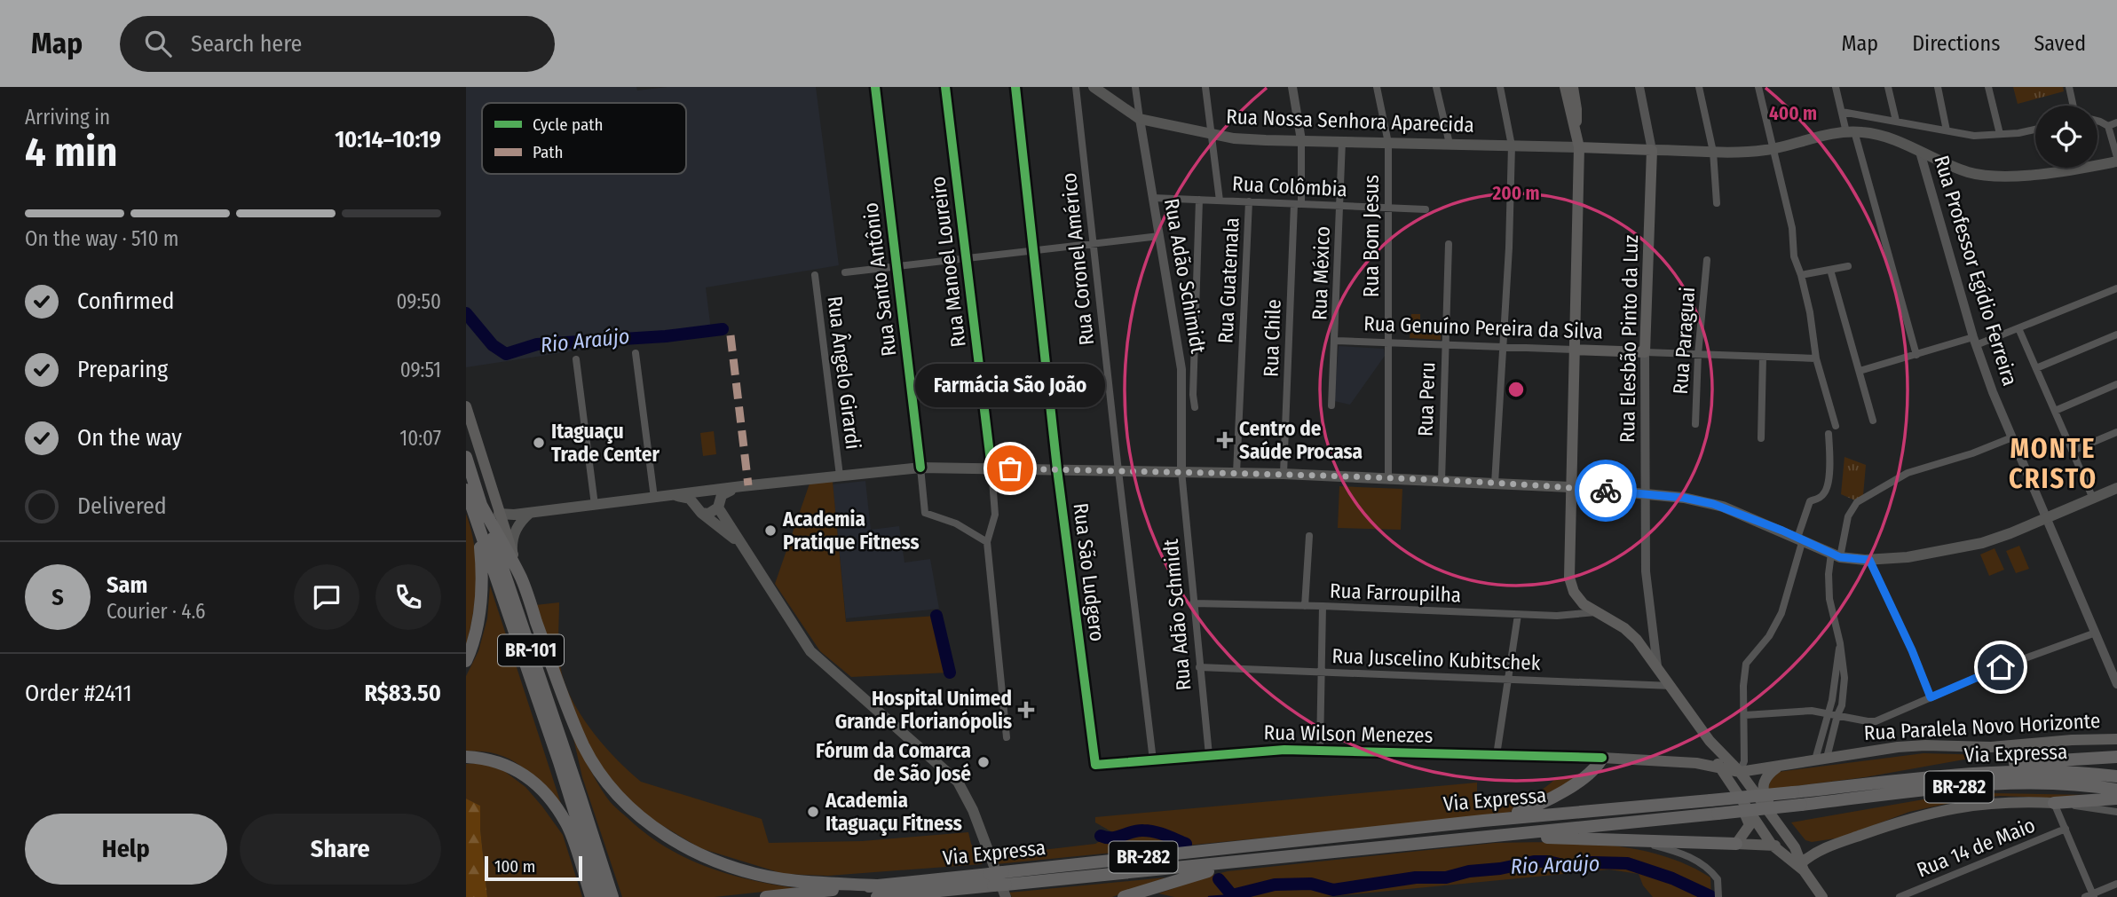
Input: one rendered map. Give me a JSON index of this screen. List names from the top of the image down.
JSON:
{
  "streets": {
    "highway": ["BR-101", "Via Expressa", "BR-282"],
    "main road": [
      "Rua Nossa Senhora Aparecida",
      "Rua Professor Egídio Ferreira",
      "Rua Genuíno Pereira da Silva",
      "Rua Elesbão Pinto da Luz",
      "Rua Paralela Novo Horizonte",
      "Rua Wilson Menezes"
    ],
    "street": [
      "Rua Colômbia",
      "Rua Bom Jesus",
      "Rua Coronel Américo",
      "Rua Manoel Loureiro",
      "Rua México",
      "Rua Adão Schimidt",
      "Rua Santo Antônio",
      "Rua Guatemala",
      "Rua Chile",
      "Rua Paraguai",
      "Rua Ângelo Girardi",
      "Rua Peru",
      "Rua São Ludgero",
      "Rua Farroupilha",
      "Rua Adão Schmidt",
      "Rua Juscelino Kubitschek",
      "Rua 14 de Maio"
    ]
  },
  "crossings": [
    ["Rua Nossa Senhora Aparecida", "Rua Bom Jesus"],
    ["Rua Nossa Senhora Aparecida", "Rua Professor Egídio Ferreira"],
    ["Rua Nossa Senhora Aparecida", "Rua México"],
    ["Rua Nossa Senhora Aparecida", "Rua Adão Schimidt"],
    ["Rua Nossa Senhora Aparecida", "Rua Chile"],
    ["Rua Colômbia", "Rua Bom Jesus"],
    ["Rua Colômbia", "Rua México"],
    ["Rua Colômbia", "Rua Adão Schimidt"],
    ["Rua Colômbia", "Rua Guatemala"],
    ["Rua Colômbia", "Rua Chile"],
    ["Rua Bom Jesus", "Rua Genuíno Pereira da Silva"],
    ["Rua Coronel Américo", "Rua Wilson Menezes"],
    ["Rua Manoel Loureiro", "Rua Santo Antônio"],
    ["Rua Professor Egídio Ferreira", "Rua Elesbão Pinto da Luz"],
    ["Rua México", "Rua Genuíno Pereira da Silva"],
    ["Rua Adão Schimidt", "Rua Adão Schmidt"],
    ["Rua Genuíno Pereira da Silva", "Rua Elesbão Pinto da Luz"],
    ["Rua Genuíno Pereira da Silva", "Rua Paraguai"],
    ["Rua Genuíno Pereira da Silva", "Rua Peru"],
    ["Rua São Ludgero", "Rua Wilson Menezes"],
    ["Rua Farroupilha", "Rua Adão Schmidt"],
    ["Rua Adão Schmidt", "Rua Juscelino Kubitschek"],
    ["Rua Adão Schmidt", "Rua Wilson Menezes"],
    ["Rua Paralela Novo Horizonte", "Rua Wilson Menezes"]
  ],
  "districts": ["MONTE CRISTO"],
  "water": ["Rio Araújo"],
  "places": {
    "health": ["Centro de Saúde Procasa", "Hospital Unimed Grande Florianópolis"],
    "other": [
      "Itaguaçu Trade Center",
      "Farmácia São João",
      "Academia Pratique Fitness",
      "Fórum da Comarca de São José",
      "Academia Itaguaçu Fitness"
    ]
  },
  "legend": ["Cycle path", "Path"],
  "scale_bar": "100 m",
  "page": {
    "header": "Map",
    "search": "Search here",
    "nav": ["Map", "Directions", "Saved"],
    "heading": ["4 min", "Arriving in", "10:14–10:19"],
    "panel": [
      "Sam",
      "Courier · 4.6",
      "Order #2411",
      "R$83.50"
    ],
    "bar": "On the way · 510 m",
    "list": [
      ["Confirmed", "09:50"],
      ["Preparing", "09:51"],
      ["On the way", "10:07"],
      "Delivered"
    ],
    "bubble": "Farmácia São João",
    "round": "S",
    "buttons": ["Help", "Share"],
    "scale": "100 m"
  },
  "rings": ["400 m", "200 m"]
}
